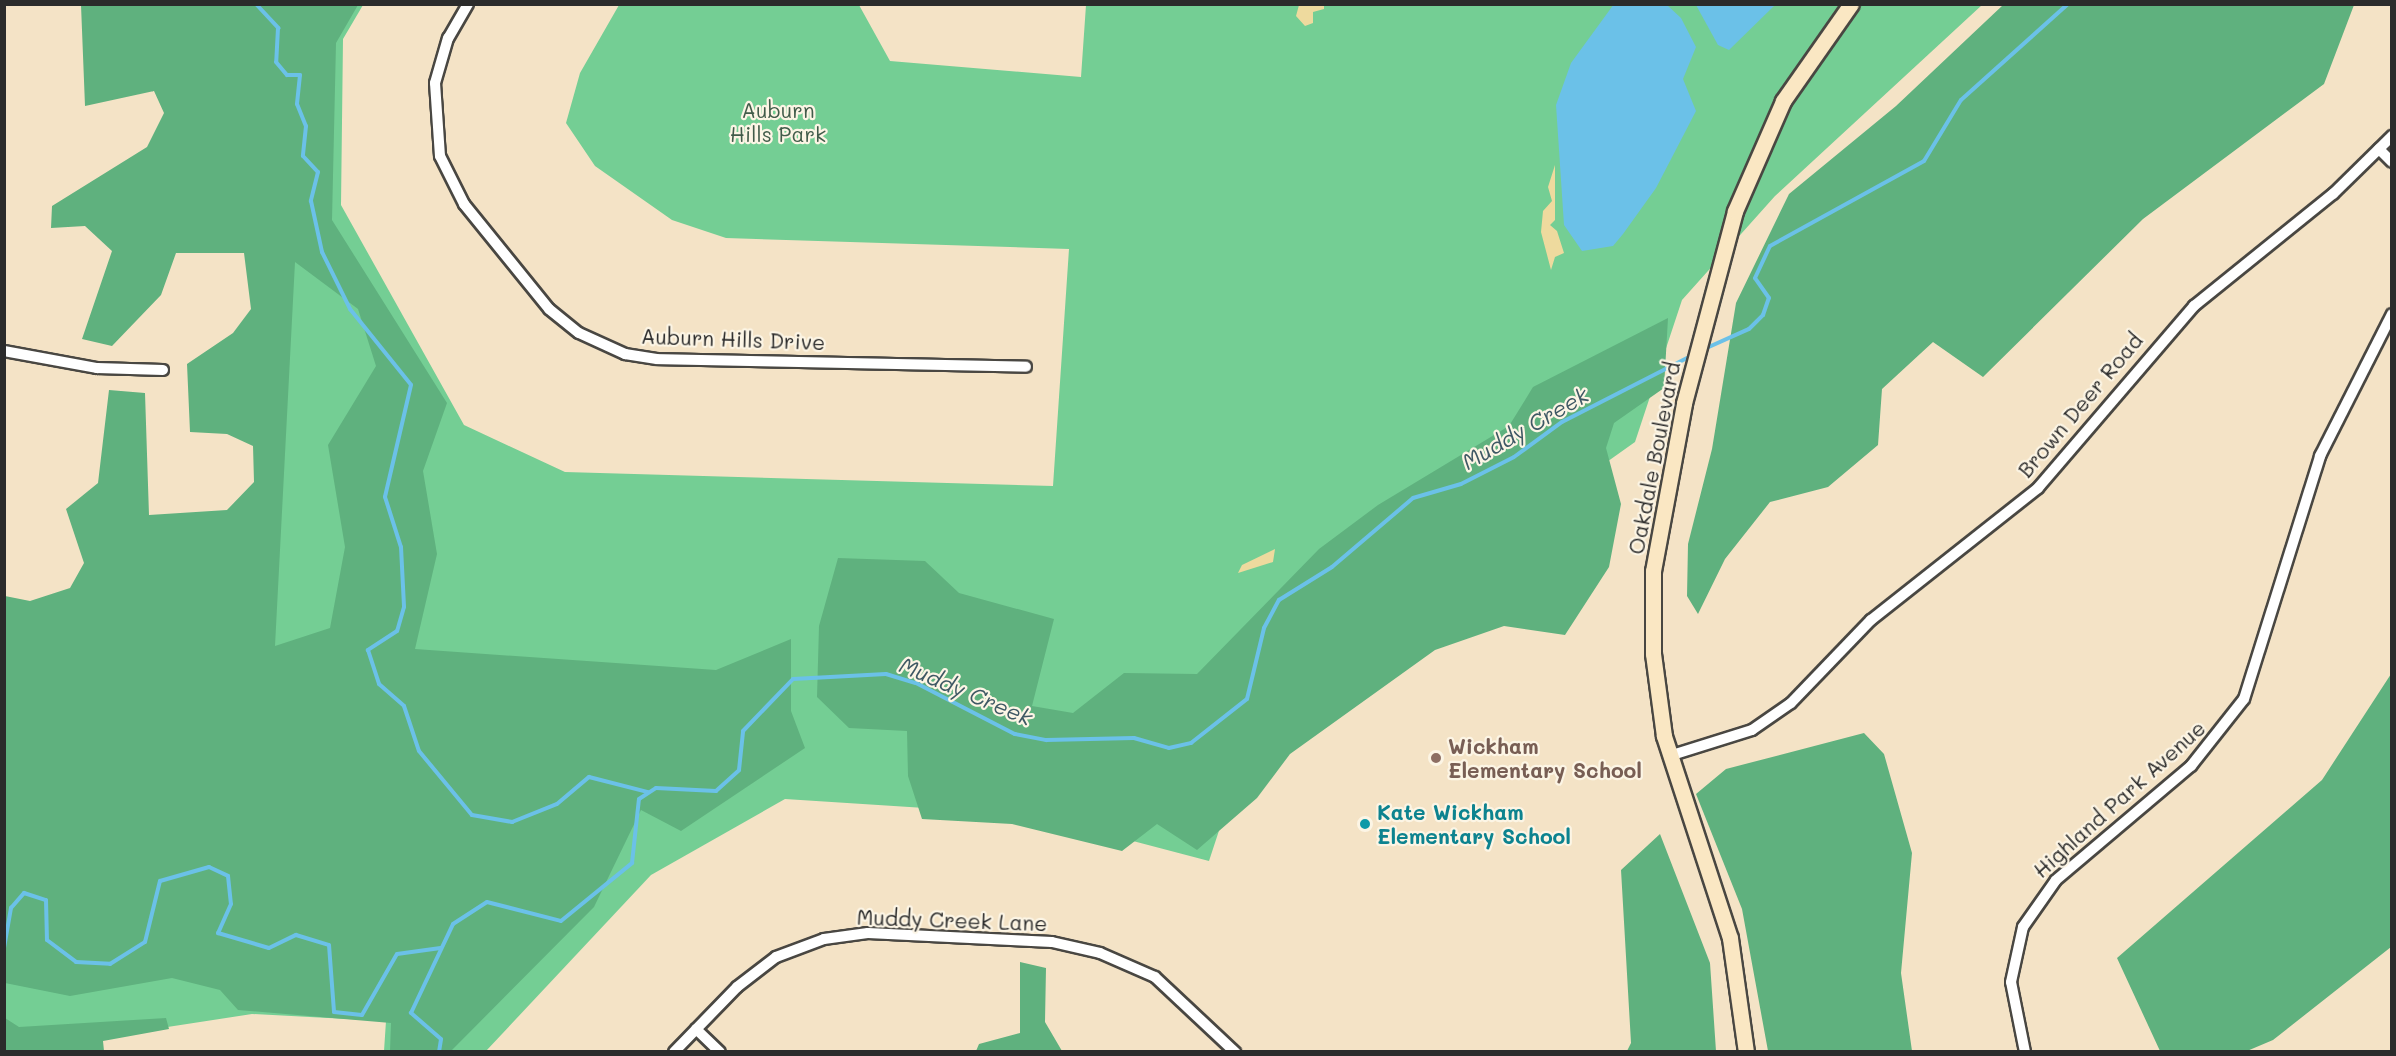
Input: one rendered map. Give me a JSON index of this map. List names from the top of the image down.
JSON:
{
  "streets": {
    "main road": ["Oakdale Boulevard"],
    "street": [
      "Auburn Hills Drive",
      "Brown Deer Road",
      "Highland Park Avenue",
      "Muddy Creek Lane"
    ]
  },
  "crossings": [
    ["Brown Deer Road", "Oakdale Boulevard"]
  ],
  "water": ["Muddy Creek"],
  "parks": ["Auburn Hills Park"],
  "places": ["Wickham Elementary School", "Kate Wickham Elementary School"]
}
